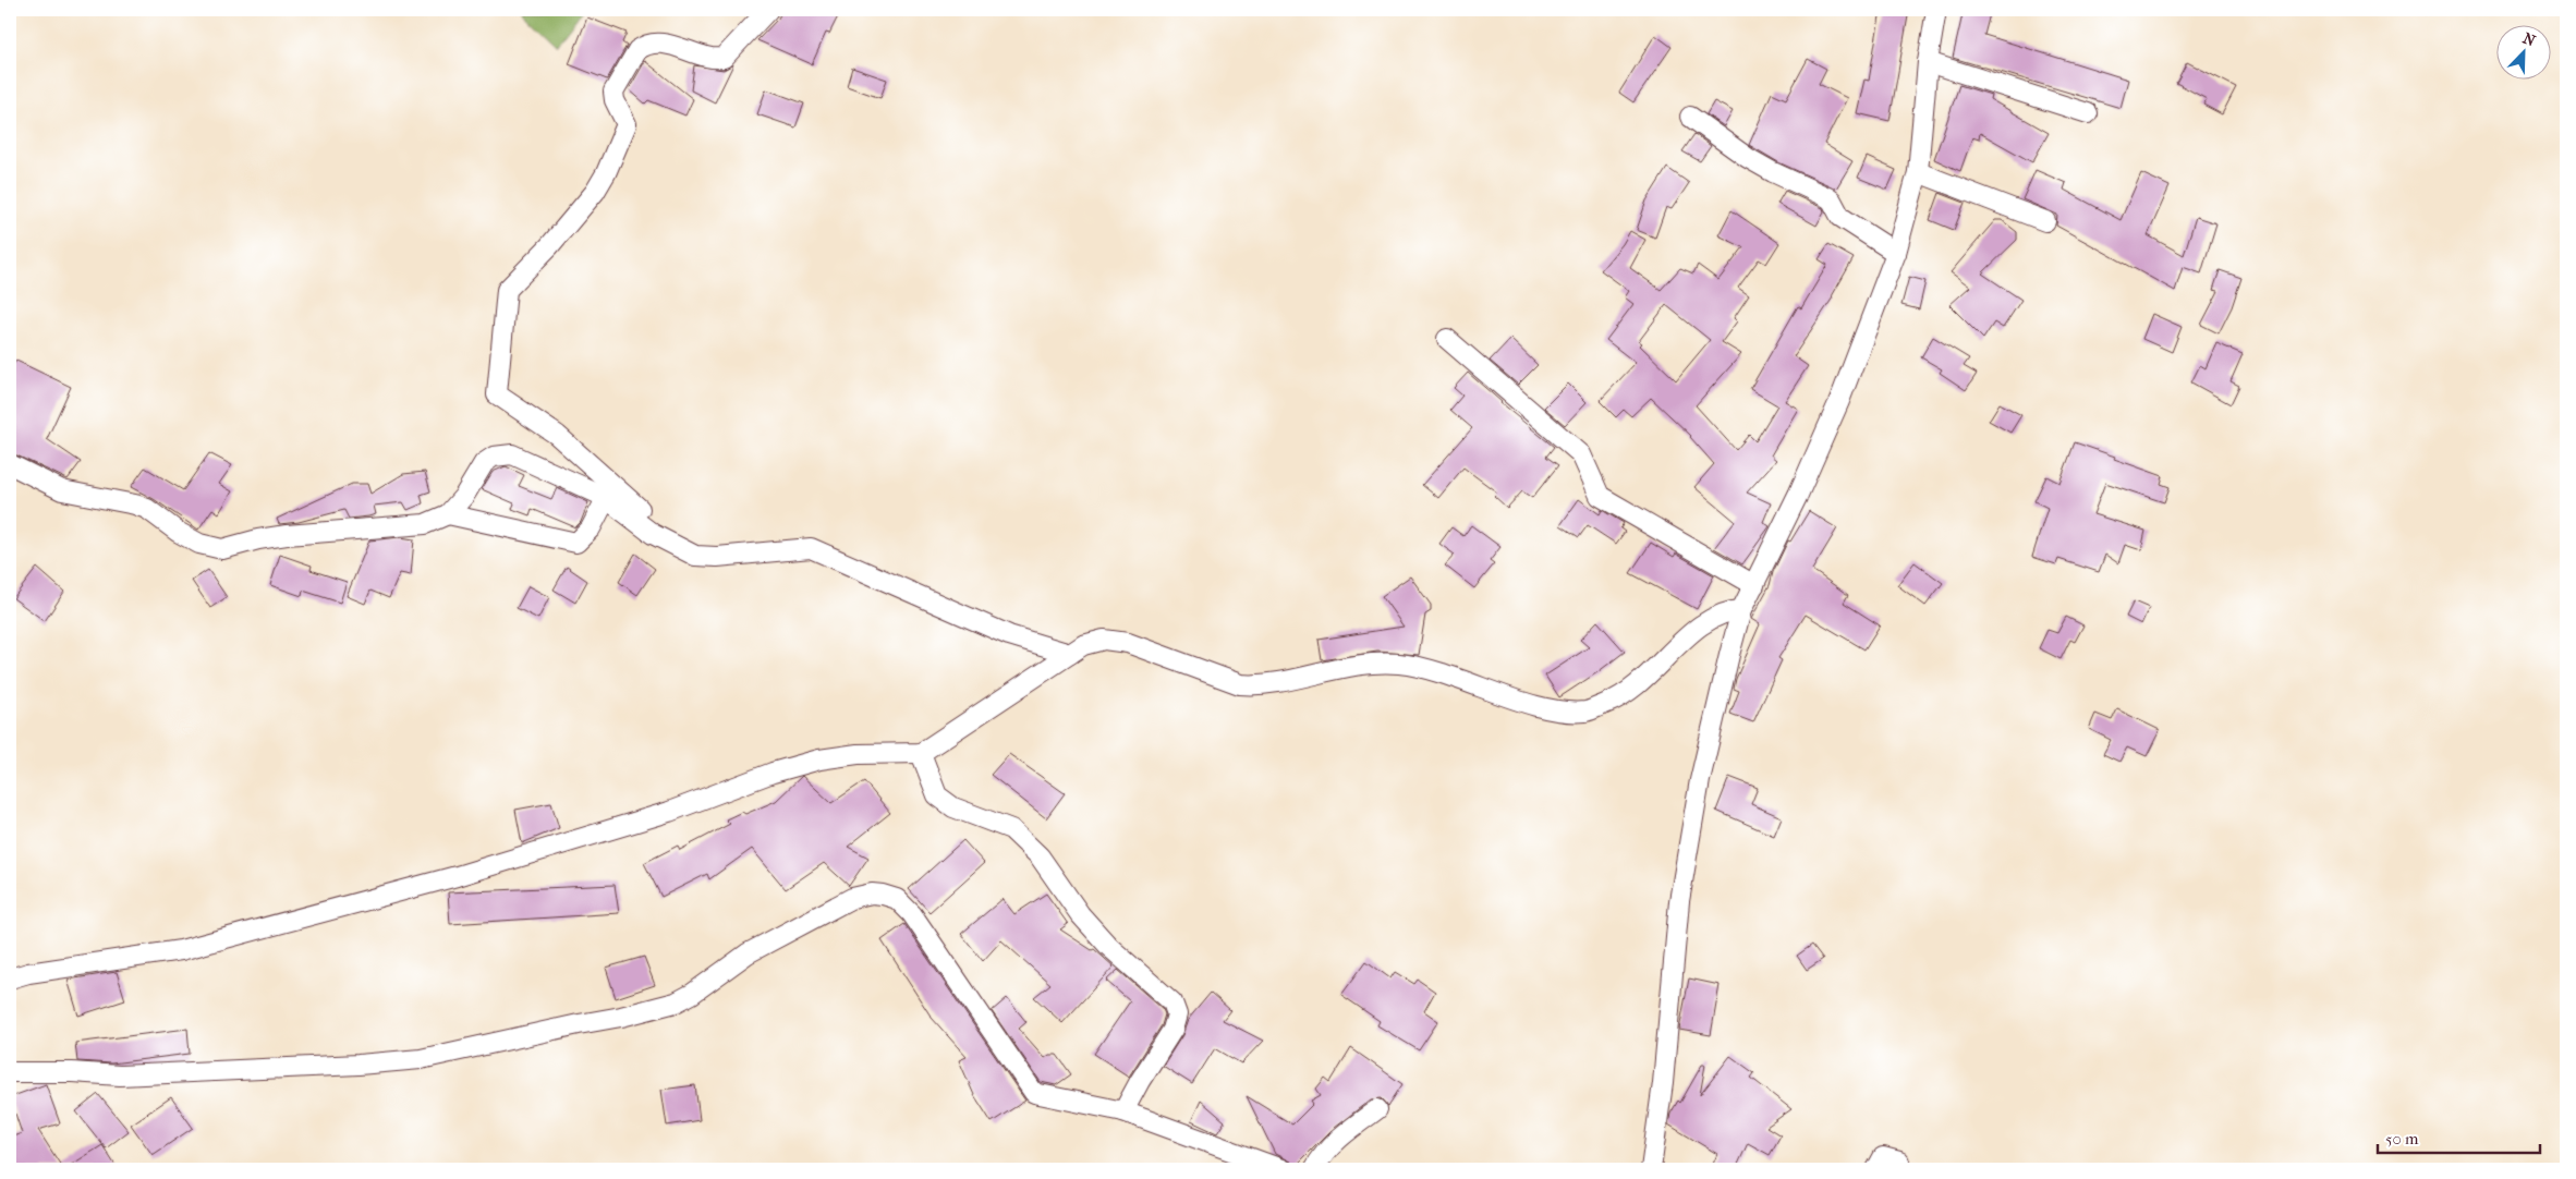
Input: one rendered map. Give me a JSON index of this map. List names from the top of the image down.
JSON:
{
  "scale_bar": "50 m",
  "north": "top right"
}
